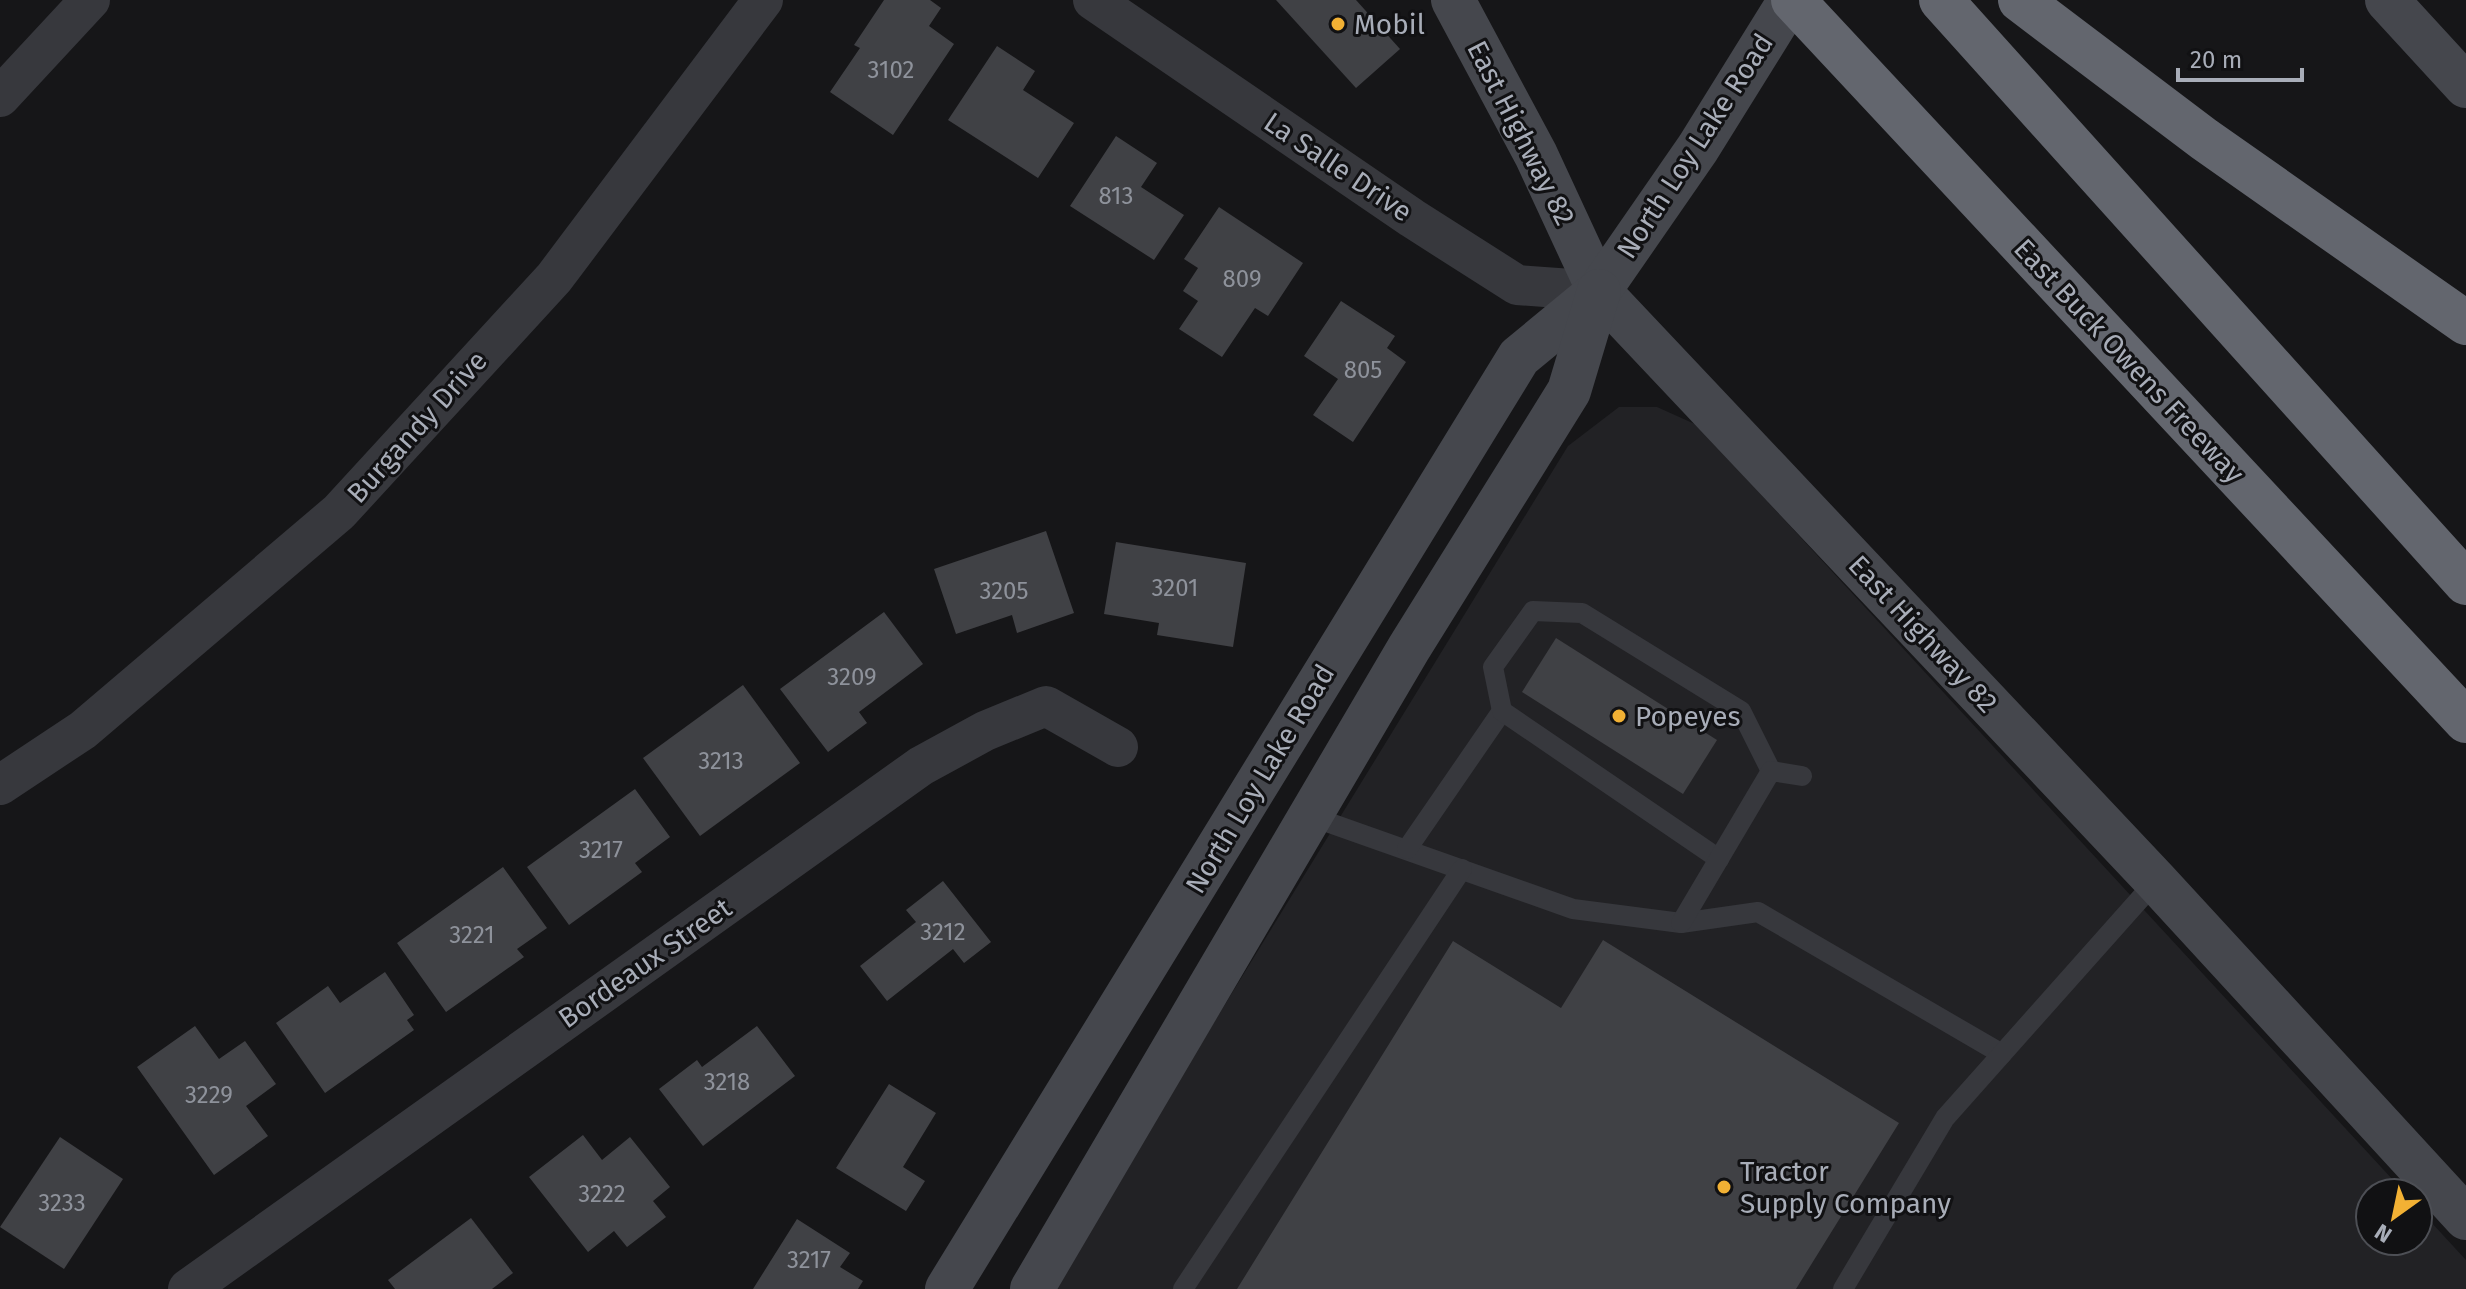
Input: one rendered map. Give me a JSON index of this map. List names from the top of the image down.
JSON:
{
  "streets": {
    "highway": ["East Buck Owens Freeway"],
    "main road": ["East Highway 82", "North Loy Lake Road"],
    "street": ["La Salle Drive", "Burgandy Drive", "Bordeaux Street"]
  },
  "crossings": [
    ["East Highway 82", "North Loy Lake Road"],
    ["East Highway 82", "La Salle Drive"],
    ["North Loy Lake Road", "La Salle Drive"],
    ["North Loy Lake Road", "East Buck Owens Freeway"]
  ],
  "places": ["Mobil", "Popeyes", "Tractor Supply Company"],
  "house_numbers": [
    "3102",
    "813",
    "809",
    "805",
    "3201",
    "3205",
    "3209",
    "3213",
    "3217",
    "3212",
    "3221",
    "3218",
    "3229",
    "3222",
    "3233",
    "3217"
  ],
  "scale_bar": "20 m",
  "north": "bottom left"
}
